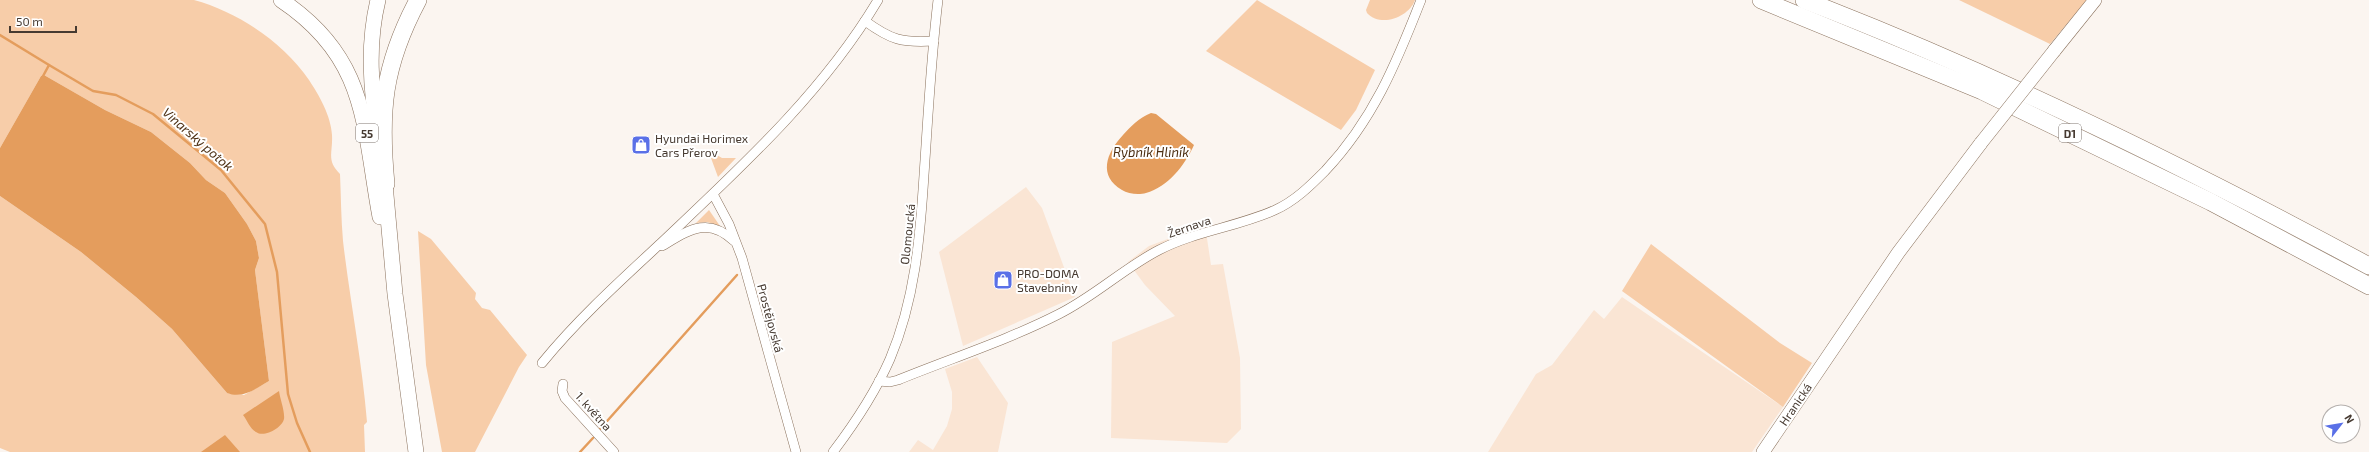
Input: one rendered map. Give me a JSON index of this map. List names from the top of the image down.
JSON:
{
  "streets": {
    "highway": ["D1"],
    "main road": ["55", "Hranická"],
    "street": [
      "Žernava",
      "Olomoucká",
      "Prostějovská",
      "1. května"
    ]
  },
  "crossings": [
    ["Žernava", "Olomoucká"]
  ],
  "water": ["Vinarský potok", "Rybník Hliník"],
  "places": {
    "shop": ["Hyundai Horimex Cars Přerov", "PRO-DOMA Stavebniny"]
  },
  "scale_bar": "50 m",
  "north": "top right"
}
